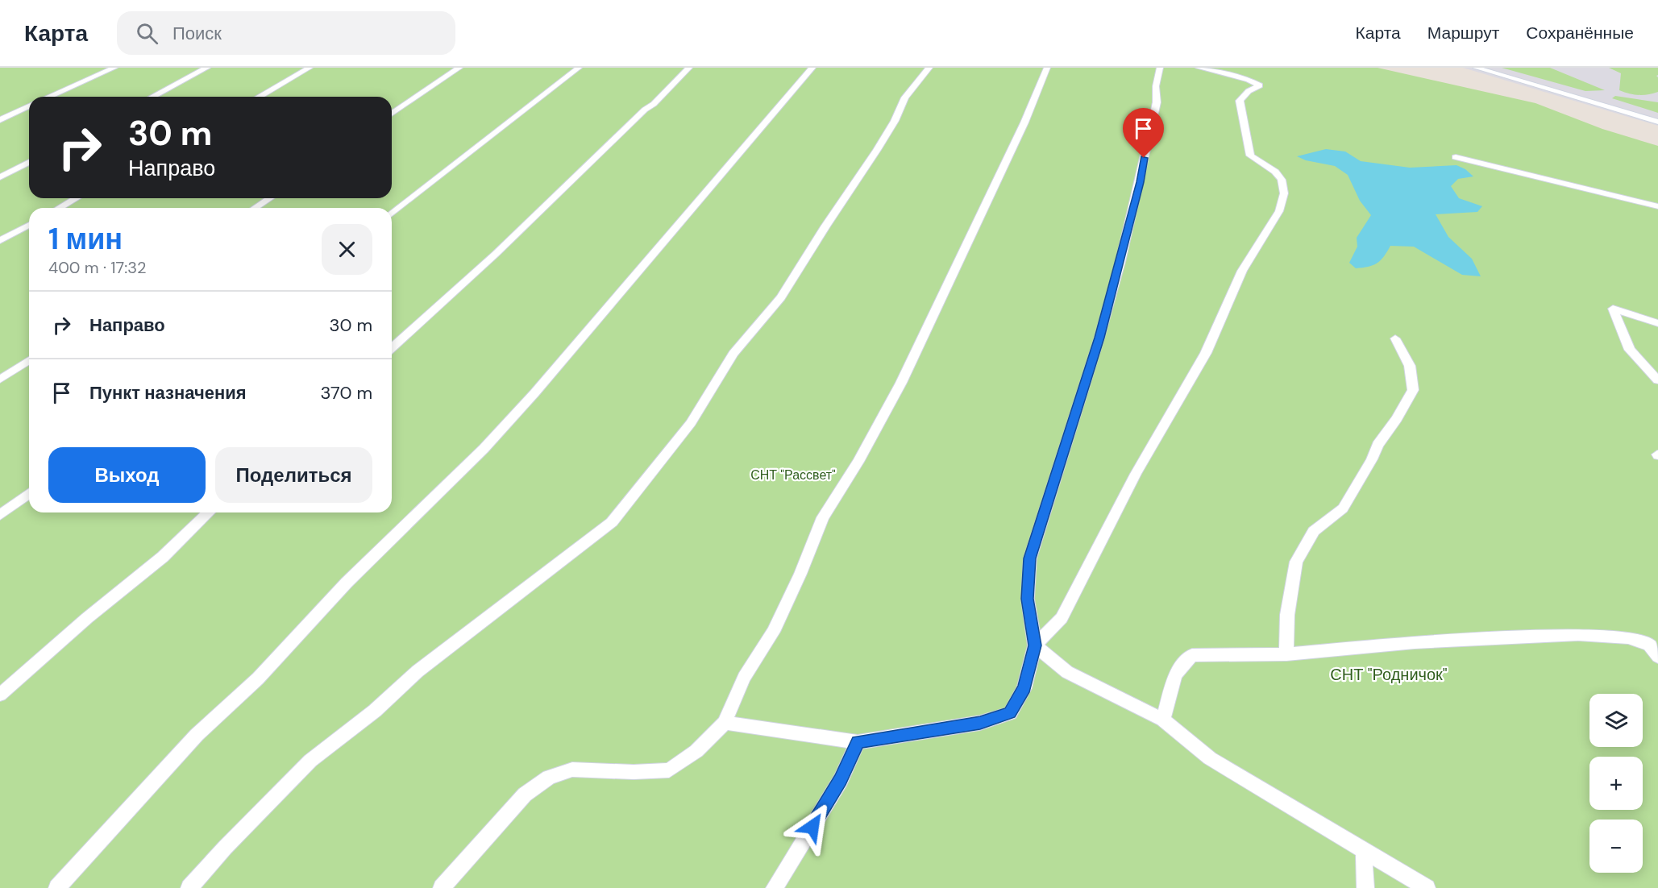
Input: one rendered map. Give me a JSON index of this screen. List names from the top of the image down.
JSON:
{
  "parks": ["СНТ \"Рассвет\"", "СНТ \"Родничок\""],
  "page": {
    "header": "Карта",
    "search": "Поиск",
    "nav": ["Карта", "Маршрут", "Сохранённые"],
    "turn": ["30 m", "Направо"],
    "heading": ["1 мин", "400 m · 17:32"],
    "list": [
      {
        "name": "Направо",
        "value": "30 m"
      },
      {
        "name": "Пункт назначения",
        "value": "370 m"
      }
    ],
    "buttons": ["Выход", "Поделиться"],
    "map_buttons": ["+", "−"]
  }
}
